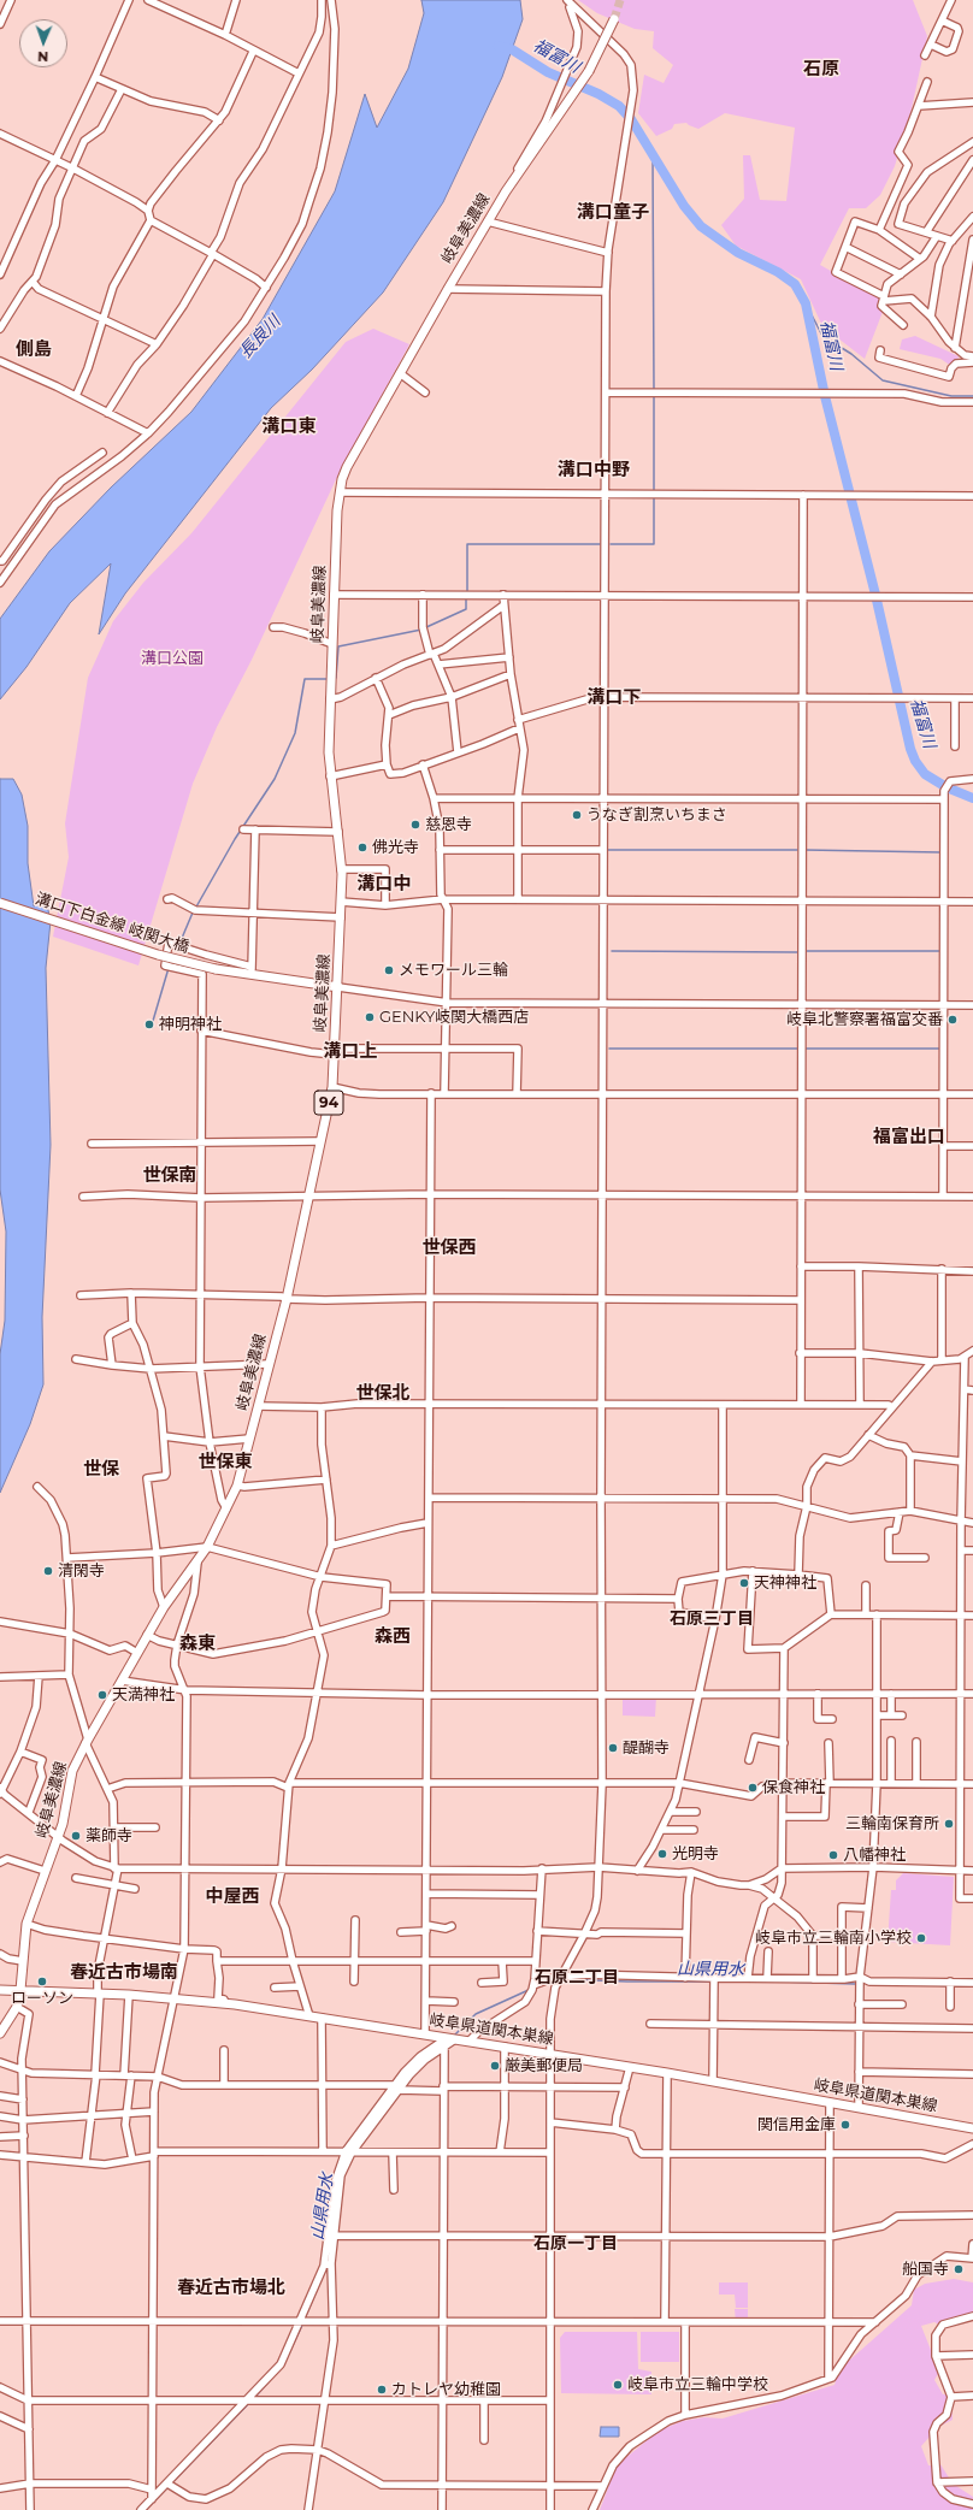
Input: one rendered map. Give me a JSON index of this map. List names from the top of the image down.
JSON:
{
  "streets": {
    "main road": [
      "岐阜美濃線",
      "溝口下白金線 岐関大橋",
      "94",
      "岐阜県道関本巣線"
    ]
  },
  "crossings": [
    ["岐阜美濃線", "溝口下白金線 岐関大橋"],
    ["岐阜美濃線", "岐阜県道関本巣線"]
  ],
  "districts": [
    "石原",
    "溝口童子",
    "側島",
    "溝口東",
    "溝口中野",
    "溝口下",
    "溝口中",
    "溝口上",
    "福富出口",
    "世保南",
    "世保西",
    "世保北",
    "世保東",
    "世保",
    "石原三丁目",
    "森西",
    "森東",
    "中屋西",
    "春近古市場南",
    "石原二丁目",
    "石原一丁目",
    "春近古市場北"
  ],
  "water": ["福富川", "長良川", "山県用水"],
  "parks": ["溝口公園"],
  "places": [
    "うなぎ割烹いちまさ",
    "慈恩寺",
    "佛光寺",
    "メモワール三輪",
    "GENKY岐関大橋西店",
    "岐阜北警察署福富交番",
    "神明神社",
    "清閑寺",
    "天神神社",
    "天満神社",
    "醍醐寺",
    "保食神社",
    "三輪南保育所",
    "薬師寺",
    "光明寺",
    "八幡神社",
    "岐阜市立三輪南小学校",
    "ローソン",
    "厳美郵便局",
    "関信用金庫",
    "船国寺",
    "岐阜市立三輪中学校",
    "カトレヤ幼稚園"
  ],
  "north": "bottom"
}
